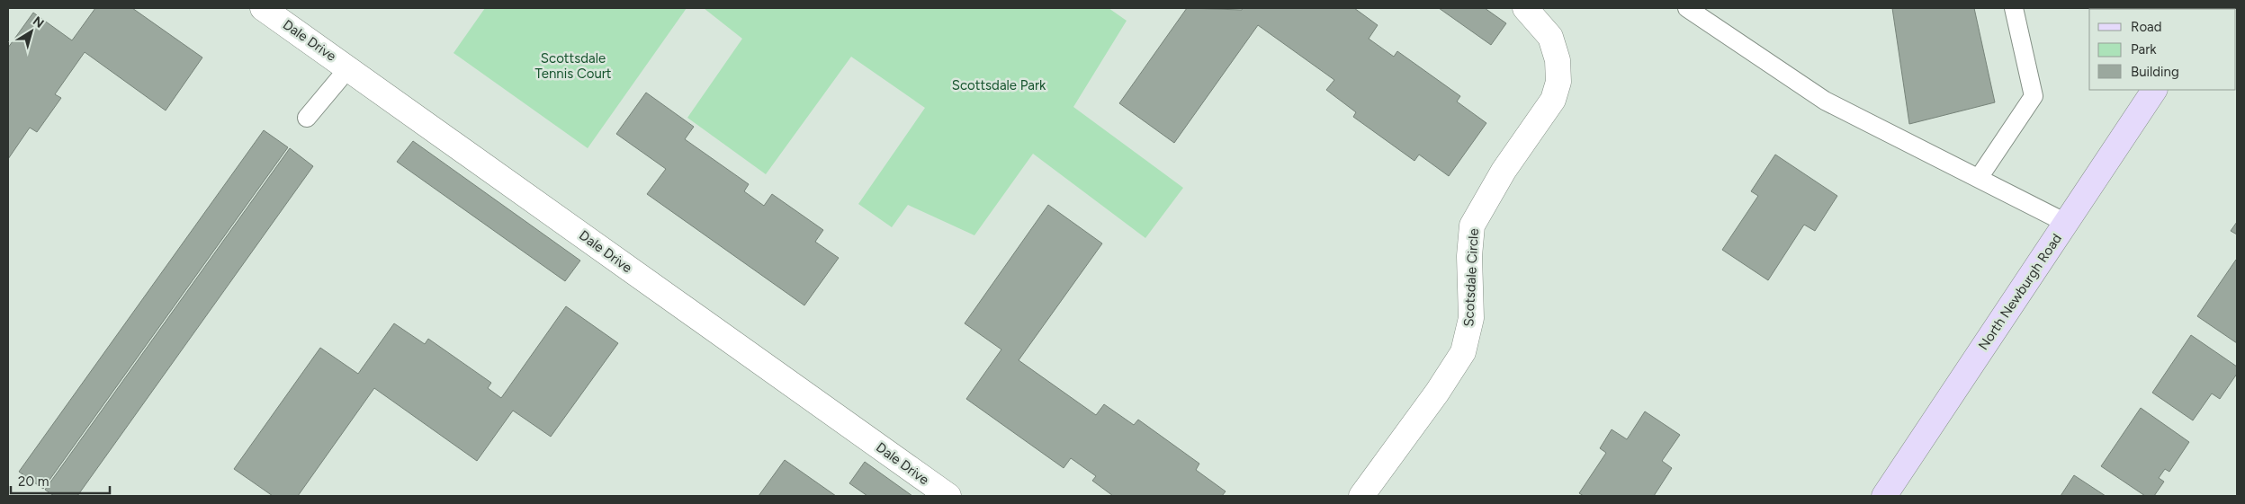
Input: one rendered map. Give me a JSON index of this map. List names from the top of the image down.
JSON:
{
  "streets": {
    "main road": ["North Newburgh Road"],
    "street": ["Dale Drive", "Scotsdale Circle"]
  },
  "parks": ["Scottsdale Tennis Court", "Scottsdale Park"],
  "legend": ["Road", "Park", "Building"],
  "scale_bar": "20 m",
  "north": "top right"
}
